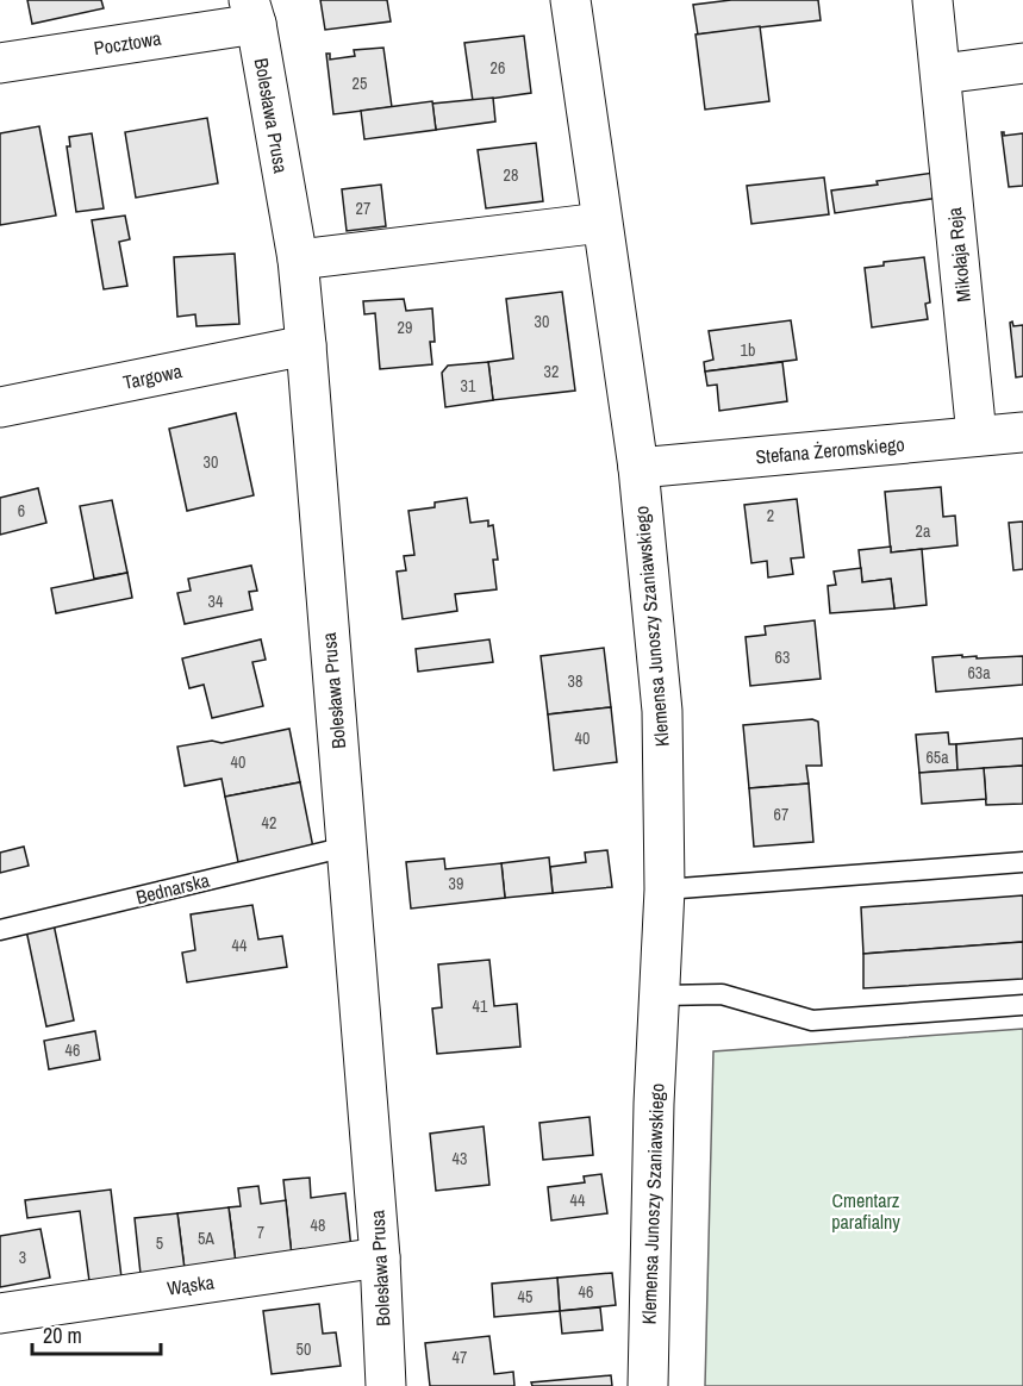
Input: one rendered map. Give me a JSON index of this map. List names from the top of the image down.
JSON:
{
  "streets": {
    "street": [
      "Pocztowa",
      "Bolesława Prusa",
      "Mikołaja Reja",
      "Targowa",
      "Stefana Żeromskiego",
      "Klemensa Junoszy Szaniawskiego",
      "Wąska"
    ],
    "lane": ["Bednarska"]
  },
  "crossings": [
    ["Pocztowa", "Bolesława Prusa"],
    ["Bolesława Prusa", "Targowa"],
    ["Bolesława Prusa", "Bednarska"],
    ["Bolesława Prusa", "Wąska"],
    ["Mikołaja Reja", "Stefana Żeromskiego"],
    ["Stefana Żeromskiego", "Klemensa Junoszy Szaniawskiego"]
  ],
  "parks": ["Cmentarz parafialny"],
  "house_numbers": [
    "26",
    "25",
    "28",
    "27",
    "30",
    "29",
    "1b",
    "32",
    "31",
    "30",
    "6",
    "2",
    "2a",
    "34",
    "63",
    "63a",
    "38",
    "40",
    "65a",
    "40",
    "67",
    "42",
    "39",
    "44",
    "41",
    "46",
    "43",
    "44",
    "48",
    "7",
    "5A",
    "5",
    "3",
    "46",
    "45",
    "50",
    "47"
  ],
  "scale_bar": "20 m"
}
